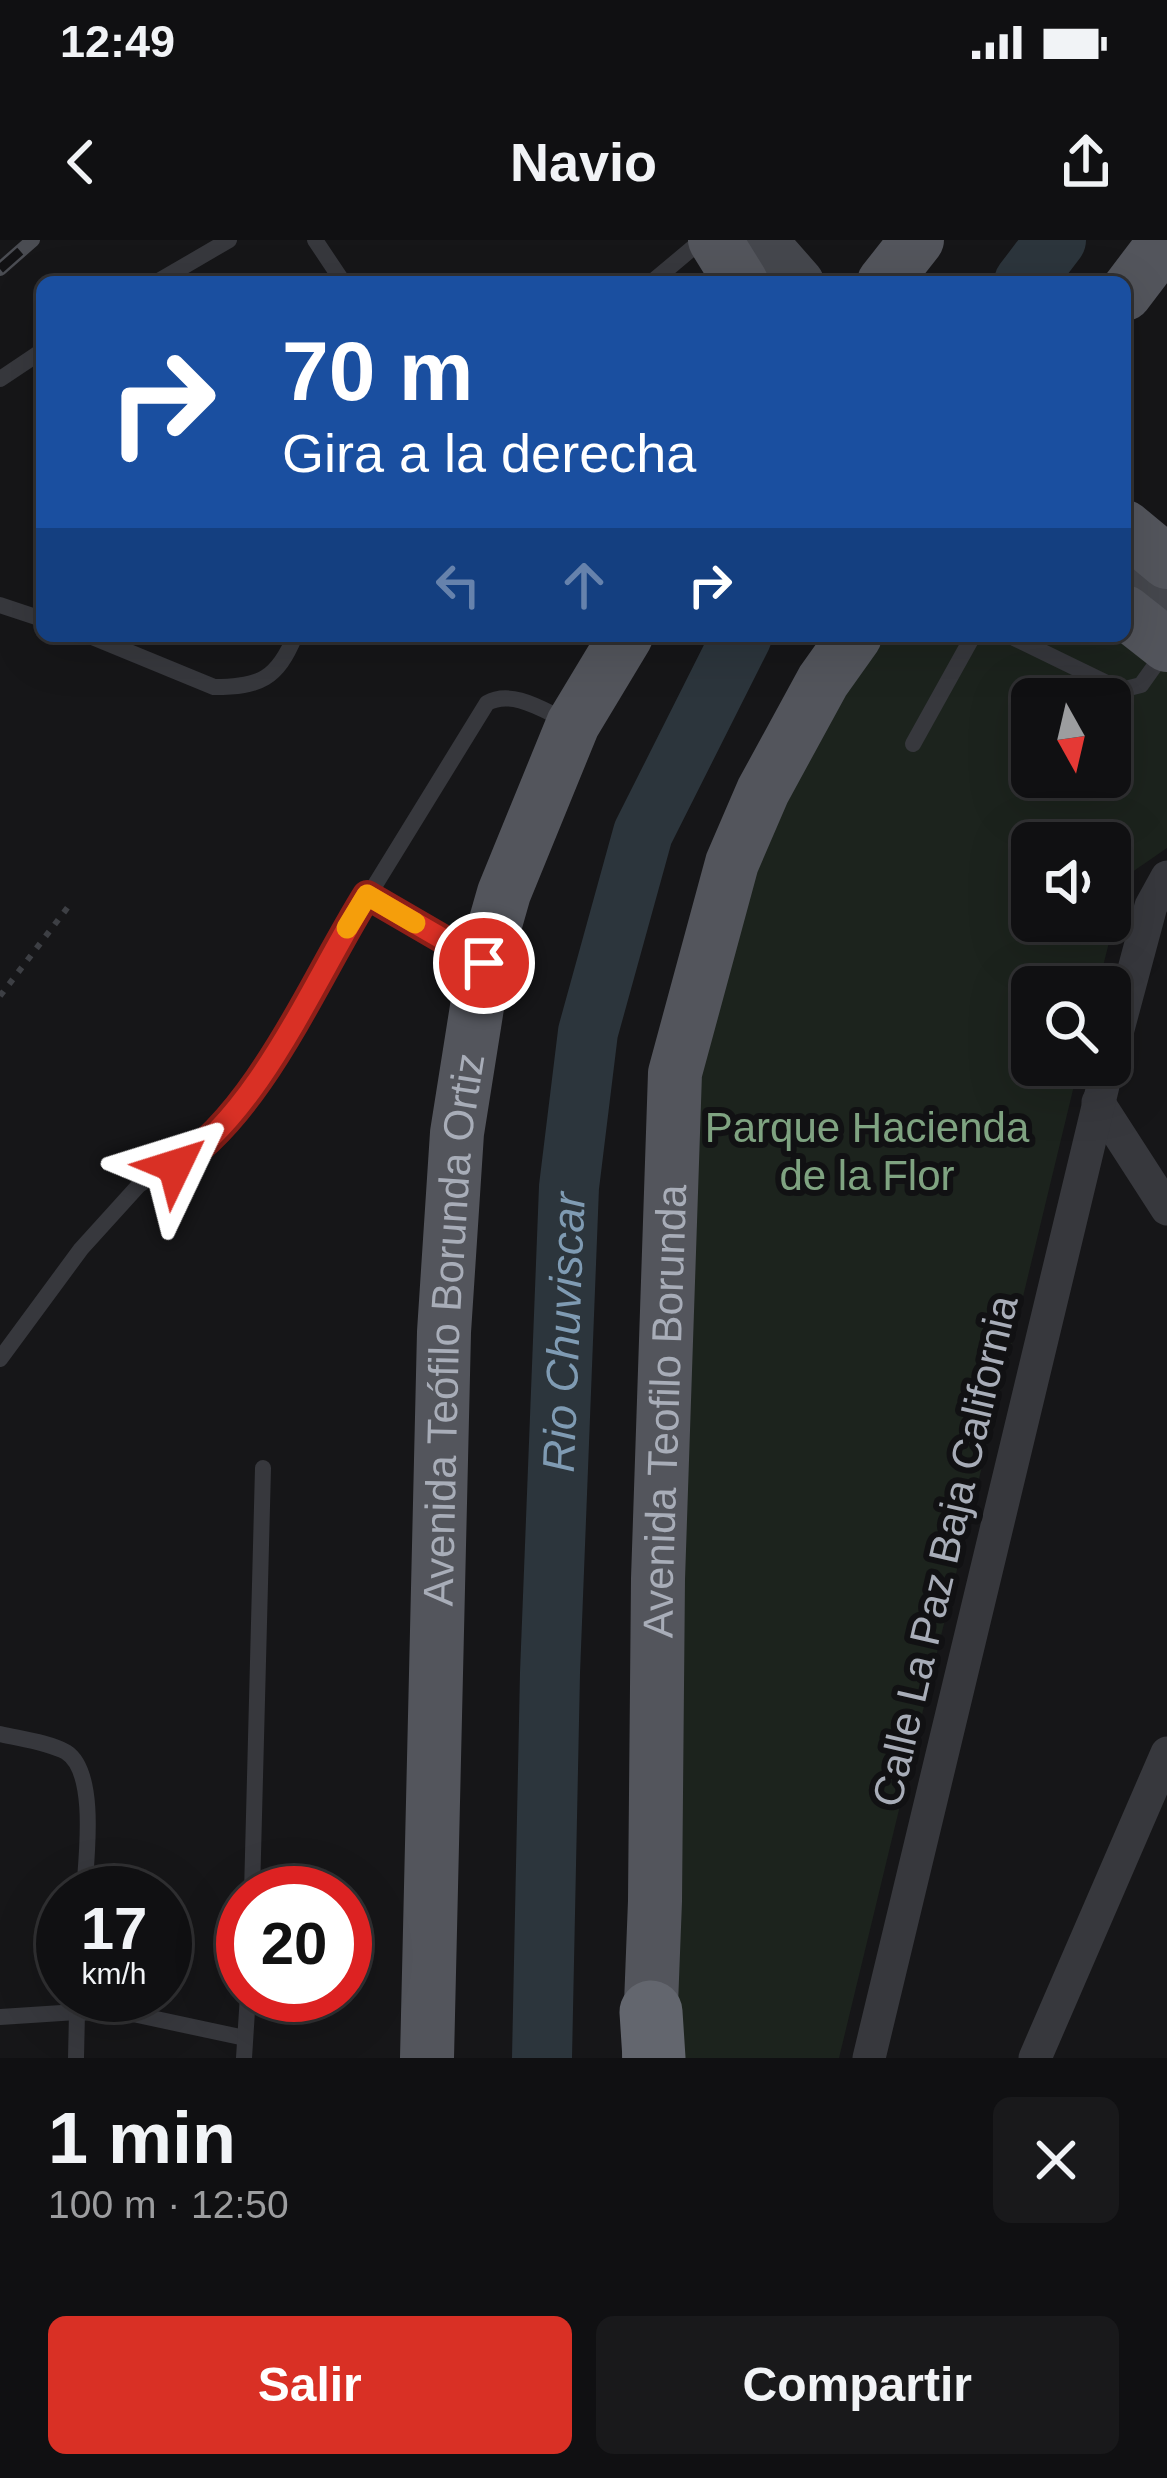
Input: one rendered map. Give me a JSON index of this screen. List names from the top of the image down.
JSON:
{
  "streets": {
    "main road": ["Avenida Teófilo Borunda Ortiz", "Avenida Teofilo Borunda"],
    "street": ["Calle La Paz Baja California"]
  },
  "water": ["Rio Chuviscar"],
  "parks": ["Parque Hacienda de la Flor"],
  "north": "bottom",
  "page": {
    "status": "12:49",
    "header": "Navio",
    "turn": ["70 m", "Gira a la derecha"],
    "speed": "17 km/h",
    "limit": "20",
    "heading": ["1 min", "100 m · 12:50"],
    "buttons": ["Salir", "Compartir"]
  }
}
